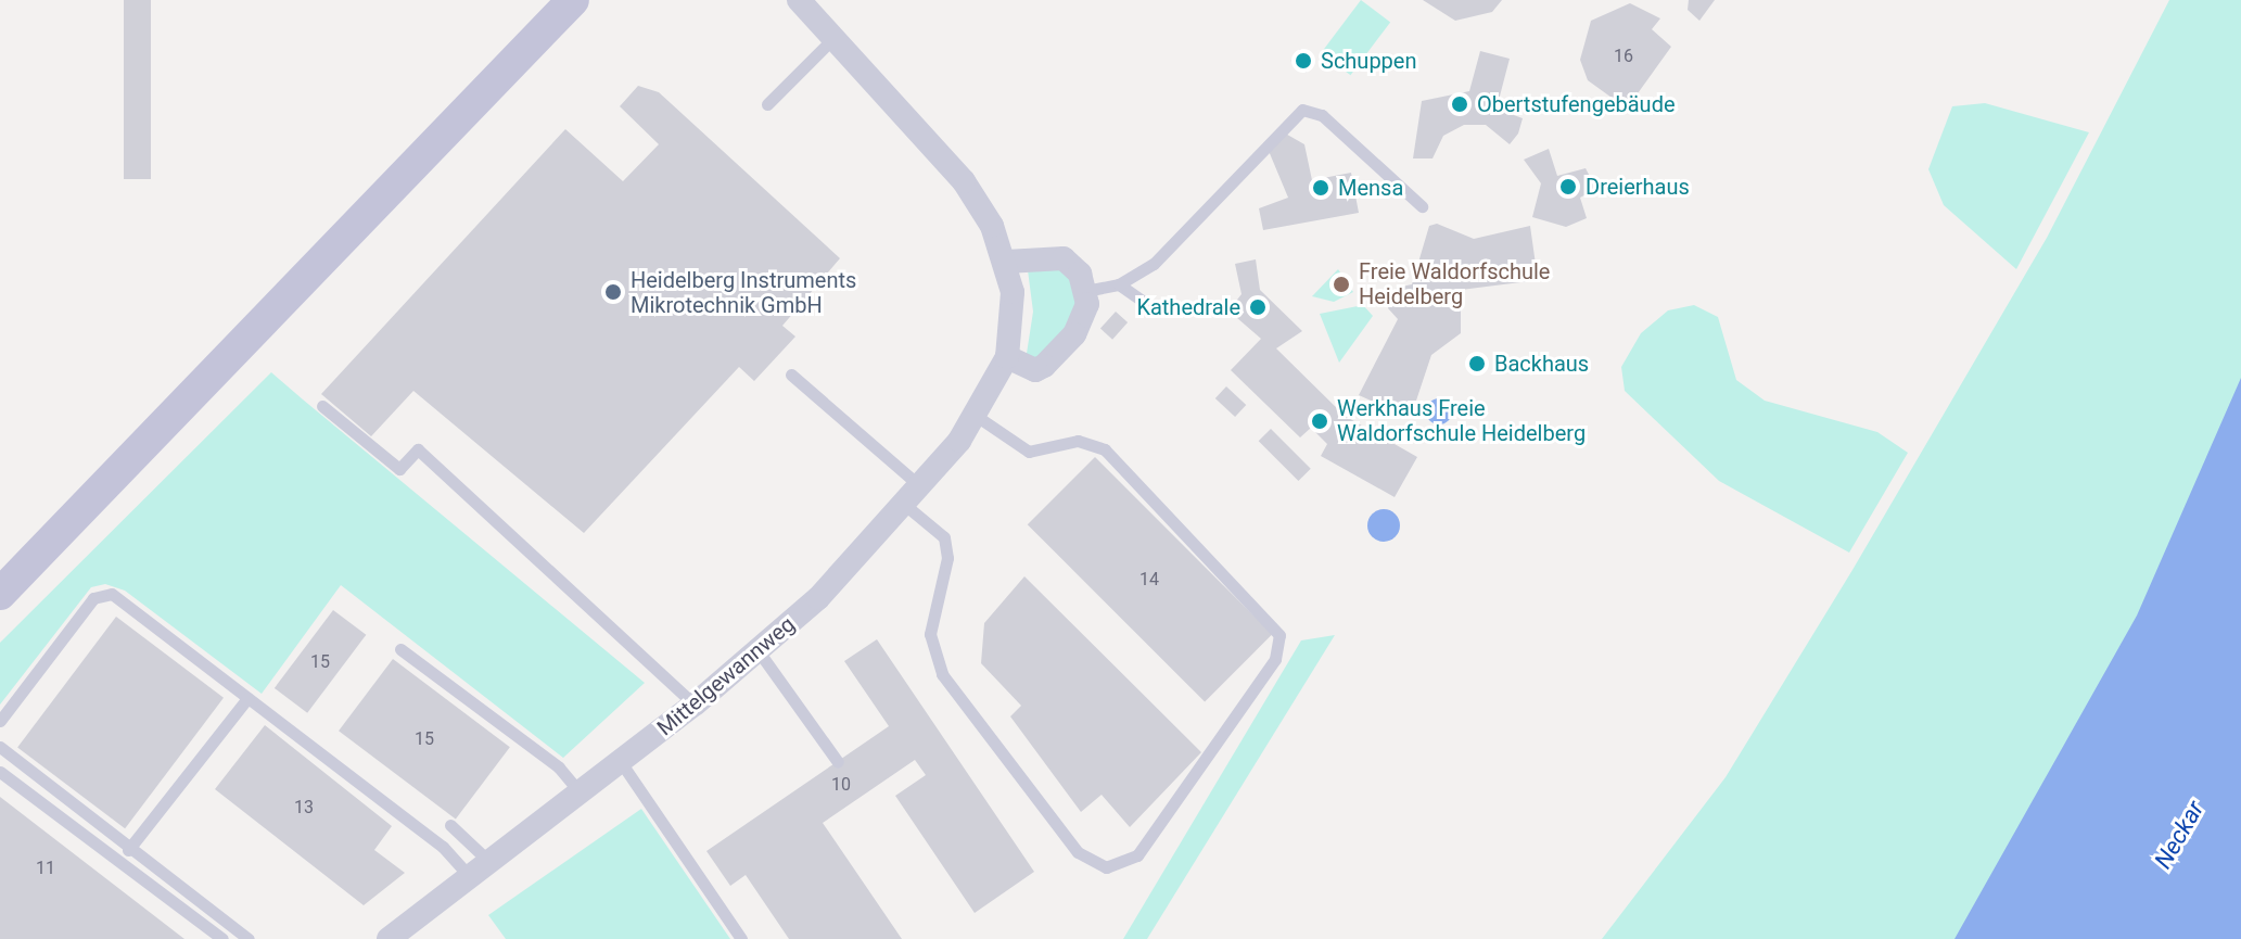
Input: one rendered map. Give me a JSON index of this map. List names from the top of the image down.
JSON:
{
  "streets": {
    "street": ["Mittelgewannweg"]
  },
  "water": ["Neckar"],
  "places": [
    "Schuppen",
    "Obertstufengebäude",
    "Dreierhaus",
    "Mensa",
    "Freie Waldorfschule Heidelberg",
    "Heidelberg Instruments Mikrotechnik GmbH",
    "Kathedrale",
    "Backhaus",
    "Werkhaus Freie Waldorfschule Heidelberg"
  ],
  "house_numbers": [
    "16",
    "14",
    "15",
    "15",
    "10",
    "13",
    "11"
  ]
}
